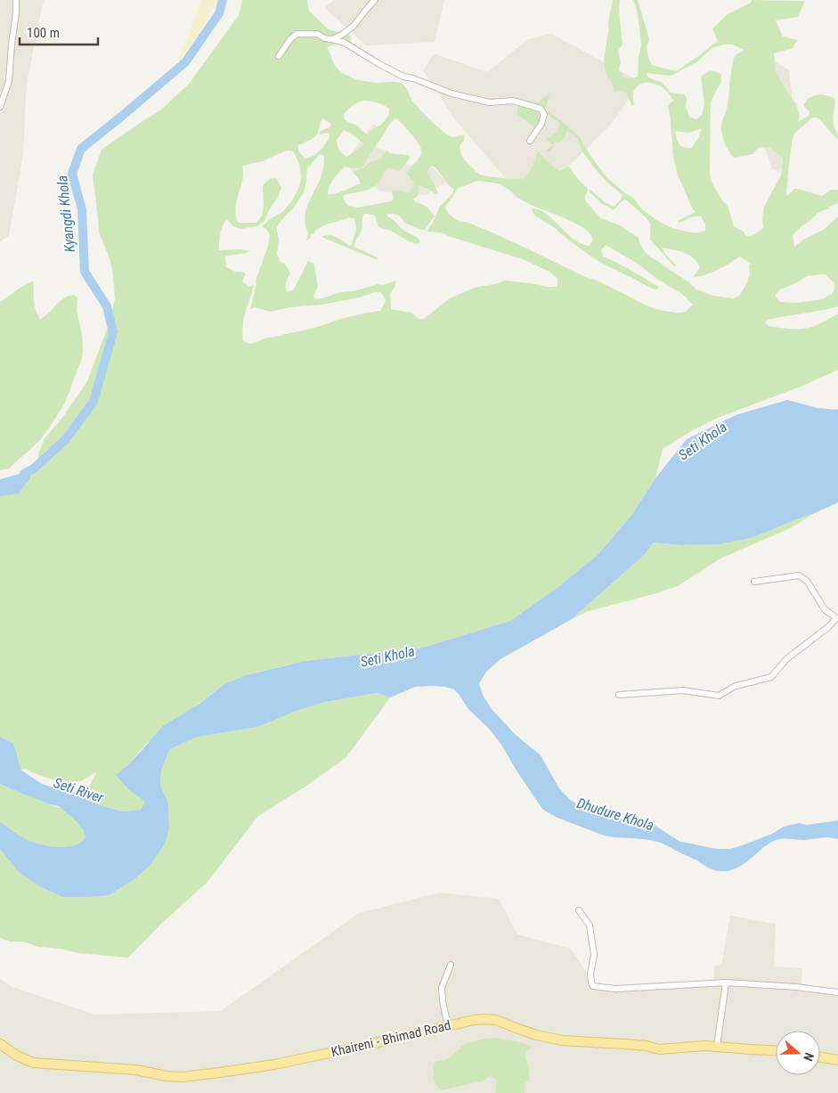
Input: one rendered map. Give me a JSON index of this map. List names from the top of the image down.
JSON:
{
  "streets": {
    "main road": ["Khaireni - Bhimad Road"]
  },
  "water": [
    "Kyangdi Khola",
    "Seti Khola",
    "Seti River",
    "Dhudure Khola"
  ],
  "scale_bar": "100 m",
  "north": "right"
}
